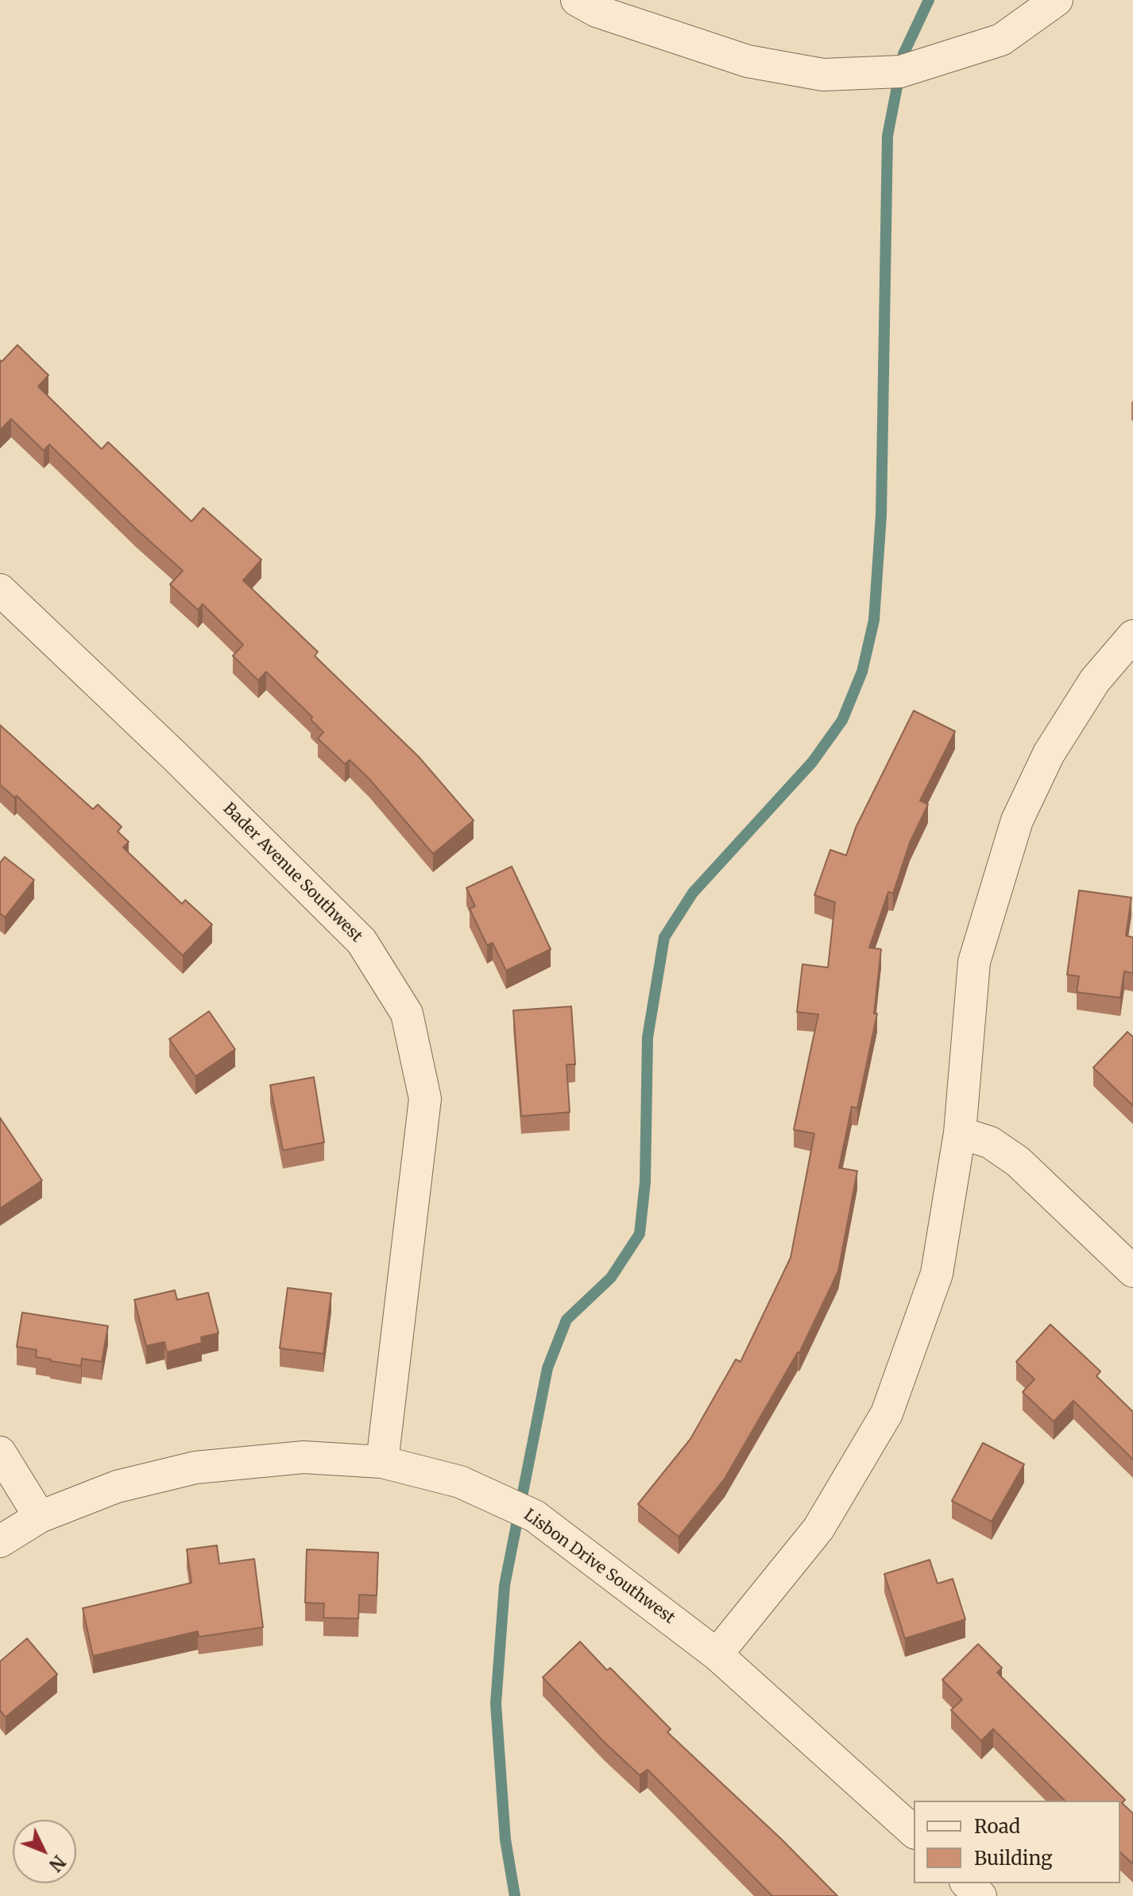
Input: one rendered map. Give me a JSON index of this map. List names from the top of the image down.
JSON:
{
  "streets": {
    "street": ["Bader Avenue Southwest", "Lisbon Drive Southwest"]
  },
  "crossings": [
    ["Bader Avenue Southwest", "Lisbon Drive Southwest"]
  ],
  "legend": ["Road", "Building"],
  "north": "bottom right"
}
